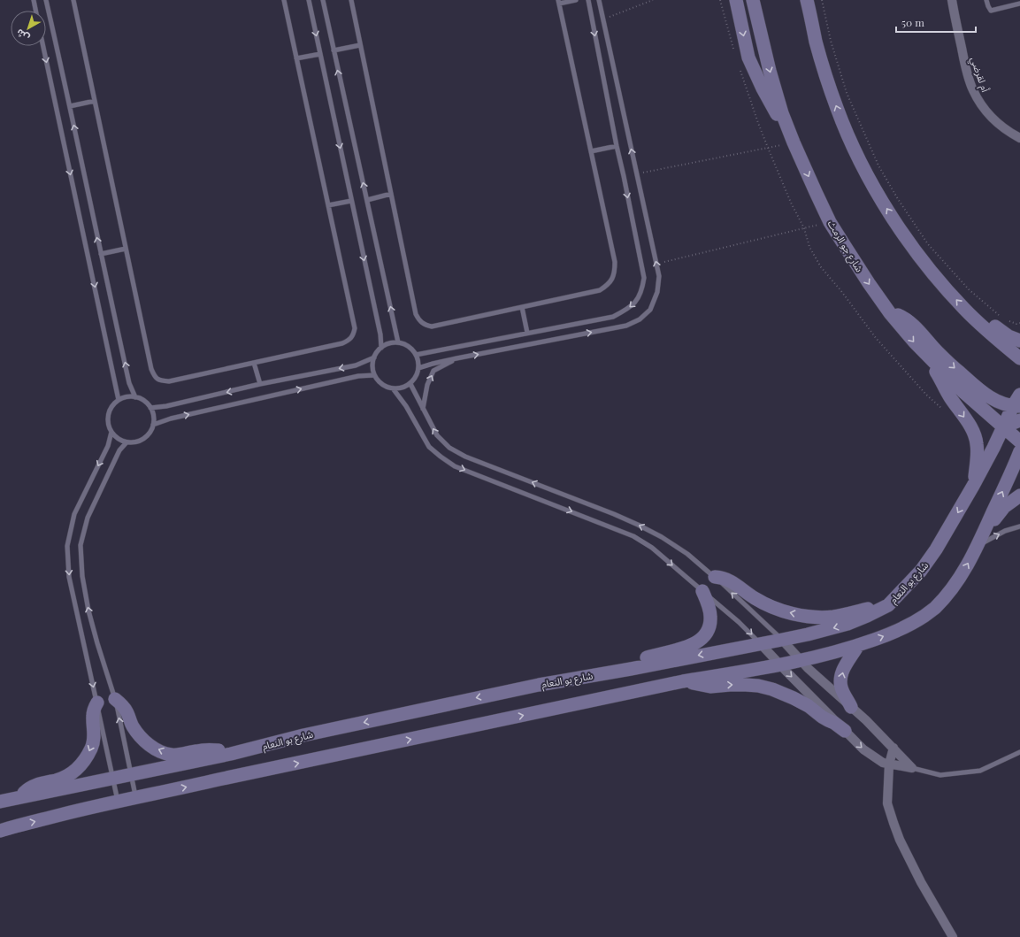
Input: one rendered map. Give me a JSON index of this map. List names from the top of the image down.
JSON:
{
  "streets": {
    "street": ["أم لقرضي", "شارع جو الرمث", "شارع بو النعام"]
  },
  "crossings": [
    ["شارع جو الرمث", "شارع بو النعام"]
  ],
  "scale_bar": "50 m",
  "north": "bottom left"
}
